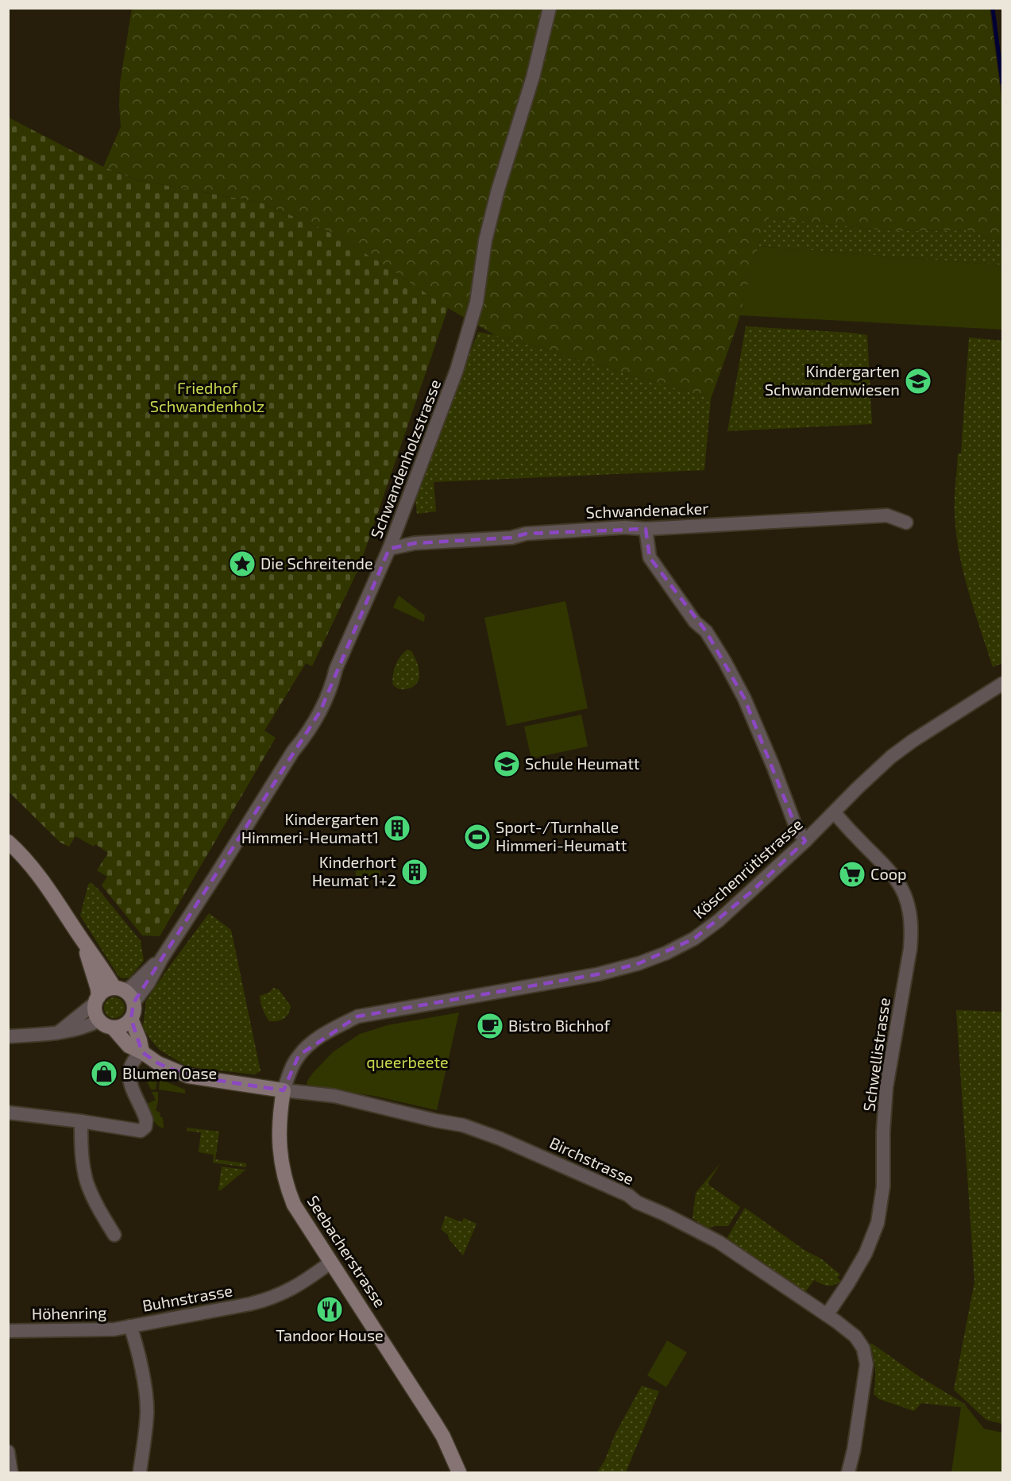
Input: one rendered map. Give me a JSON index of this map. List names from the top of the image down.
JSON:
{
  "streets": {
    "street": [
      "Schwandenholzstrasse",
      "Schwandenacker",
      "Köschenrütistrasse",
      "Schwellistrasse",
      "Birchstrasse",
      "Seebacherstrasse",
      "Buhnstrasse",
      "Höhenring"
    ]
  },
  "crossings": [
    ["Schwandenholzstrasse", "Schwandenacker"],
    ["Köschenrütistrasse", "Schwellistrasse"],
    ["Köschenrütistrasse", "Birchstrasse"],
    ["Köschenrütistrasse", "Seebacherstrasse"],
    ["Schwellistrasse", "Birchstrasse"],
    ["Birchstrasse", "Seebacherstrasse"],
    ["Seebacherstrasse", "Buhnstrasse"],
    ["Buhnstrasse", "Höhenring"]
  ],
  "parks": ["Friedhof Schwandenholz", "queerbeete"],
  "places": {
    "school or university": ["Kindergarten Schwandenwiesen", "Schule Heumatt"],
    "place": ["Die Schreitende"],
    "building": ["Kindergarten Himmeri-Heumatt1", "Kinderhort Heumat 1+2"],
    "sports": ["Sport-/Turnhalle Himmeri-Heumatt"],
    "supermarket": ["Coop"],
    "cafe": ["Bistro Bichhof"],
    "shop": ["Blumen Oase"],
    "restaurant": ["Tandoor House"]
  }
}
